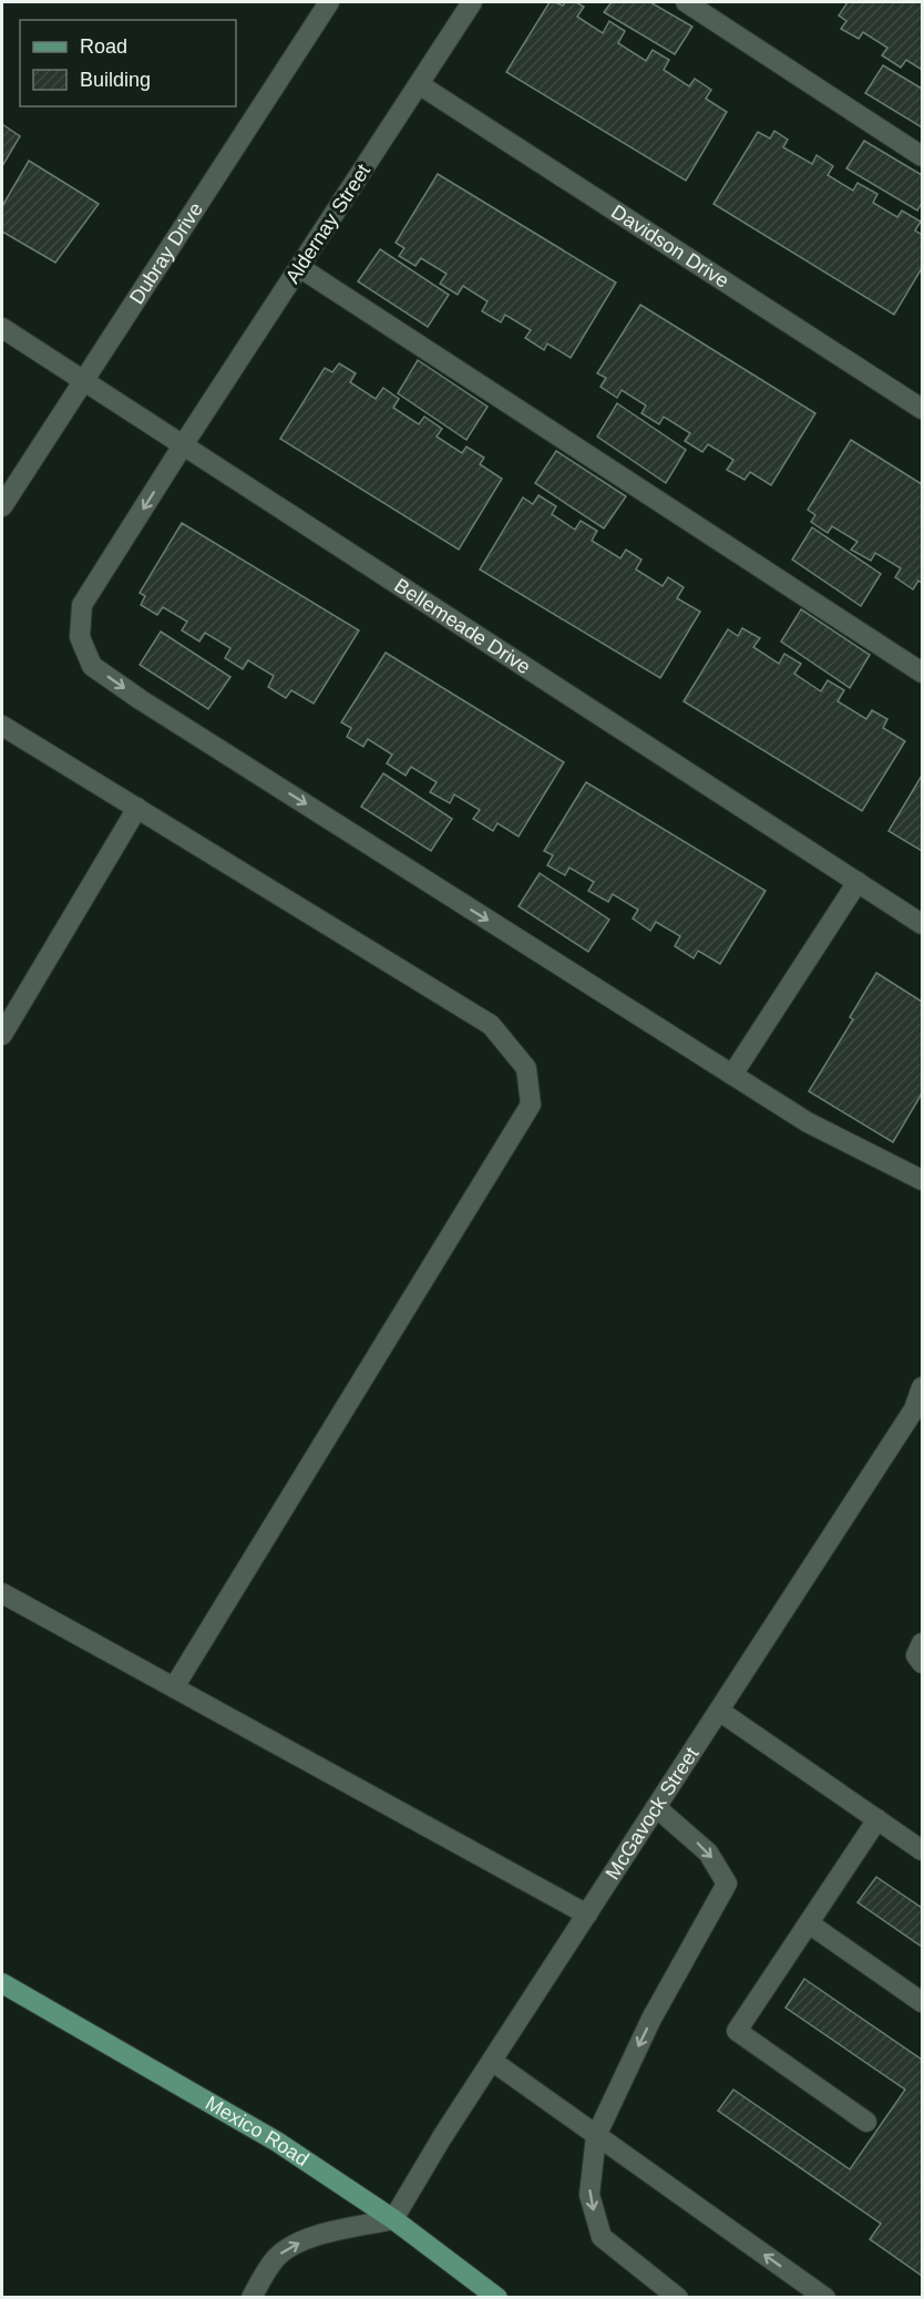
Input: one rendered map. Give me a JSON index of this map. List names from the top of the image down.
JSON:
{
  "streets": {
    "main road": ["Mexico Road"],
    "street": [
      "Aldernay Street",
      "Davidson Drive",
      "Dubray Drive",
      "Bellemeade Drive",
      "McGavock Street"
    ]
  },
  "crossings": [
    ["Aldernay Street", "Davidson Drive"],
    ["Aldernay Street", "Bellemeade Drive"],
    ["Dubray Drive", "Bellemeade Drive"],
    ["McGavock Street", "Mexico Road"]
  ],
  "one_way": ["Aldernay Street"],
  "legend": ["Road", "Building"]
}
